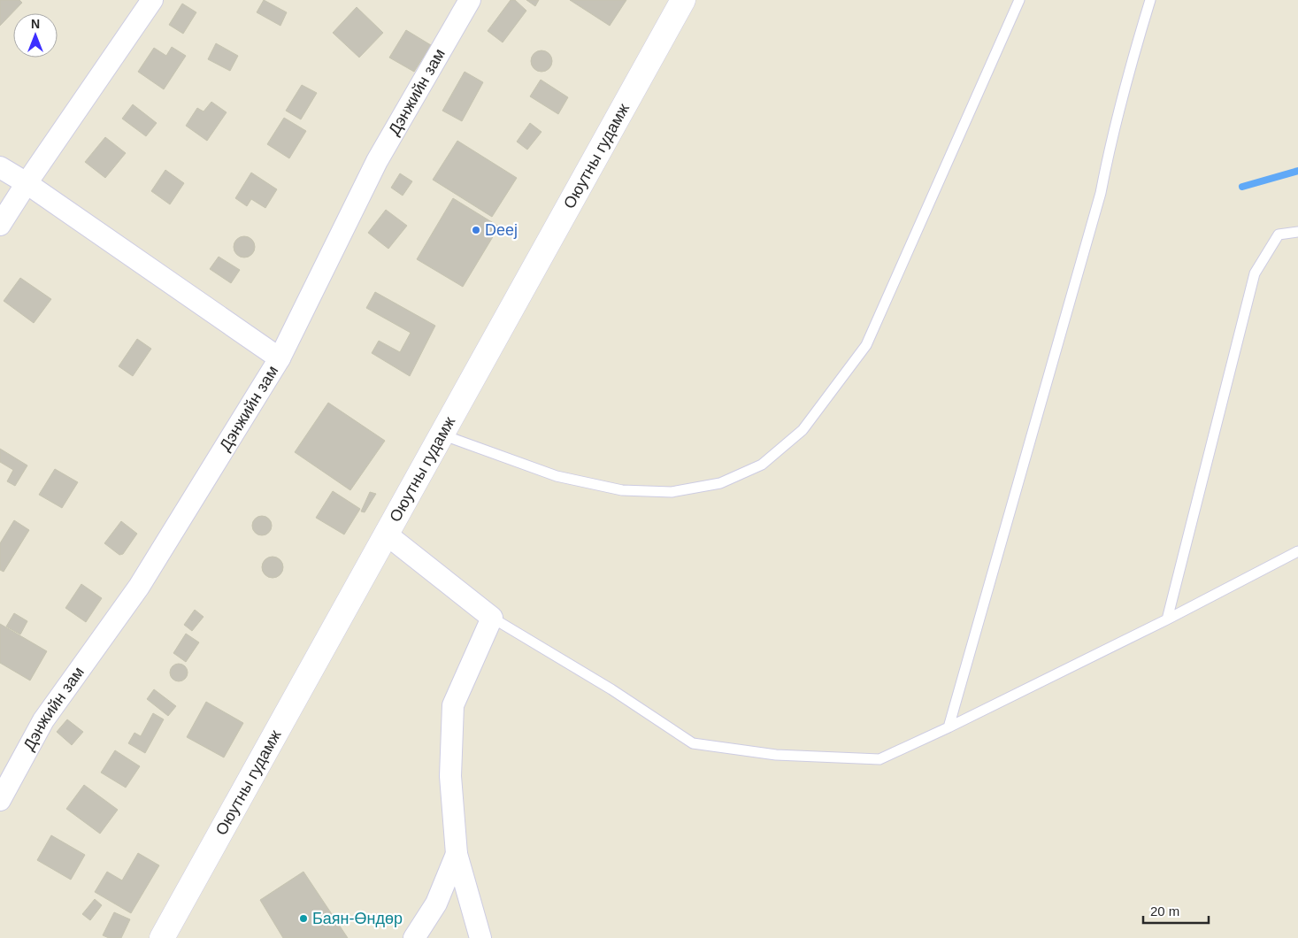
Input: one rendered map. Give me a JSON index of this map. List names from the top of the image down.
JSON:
{
  "streets": {
    "street": ["Дэнжийн зам", "Оюутны гудамж"]
  },
  "places": ["Deej", "Баян-Өндөр"],
  "scale_bar": "20 m",
  "north": "top"
}
